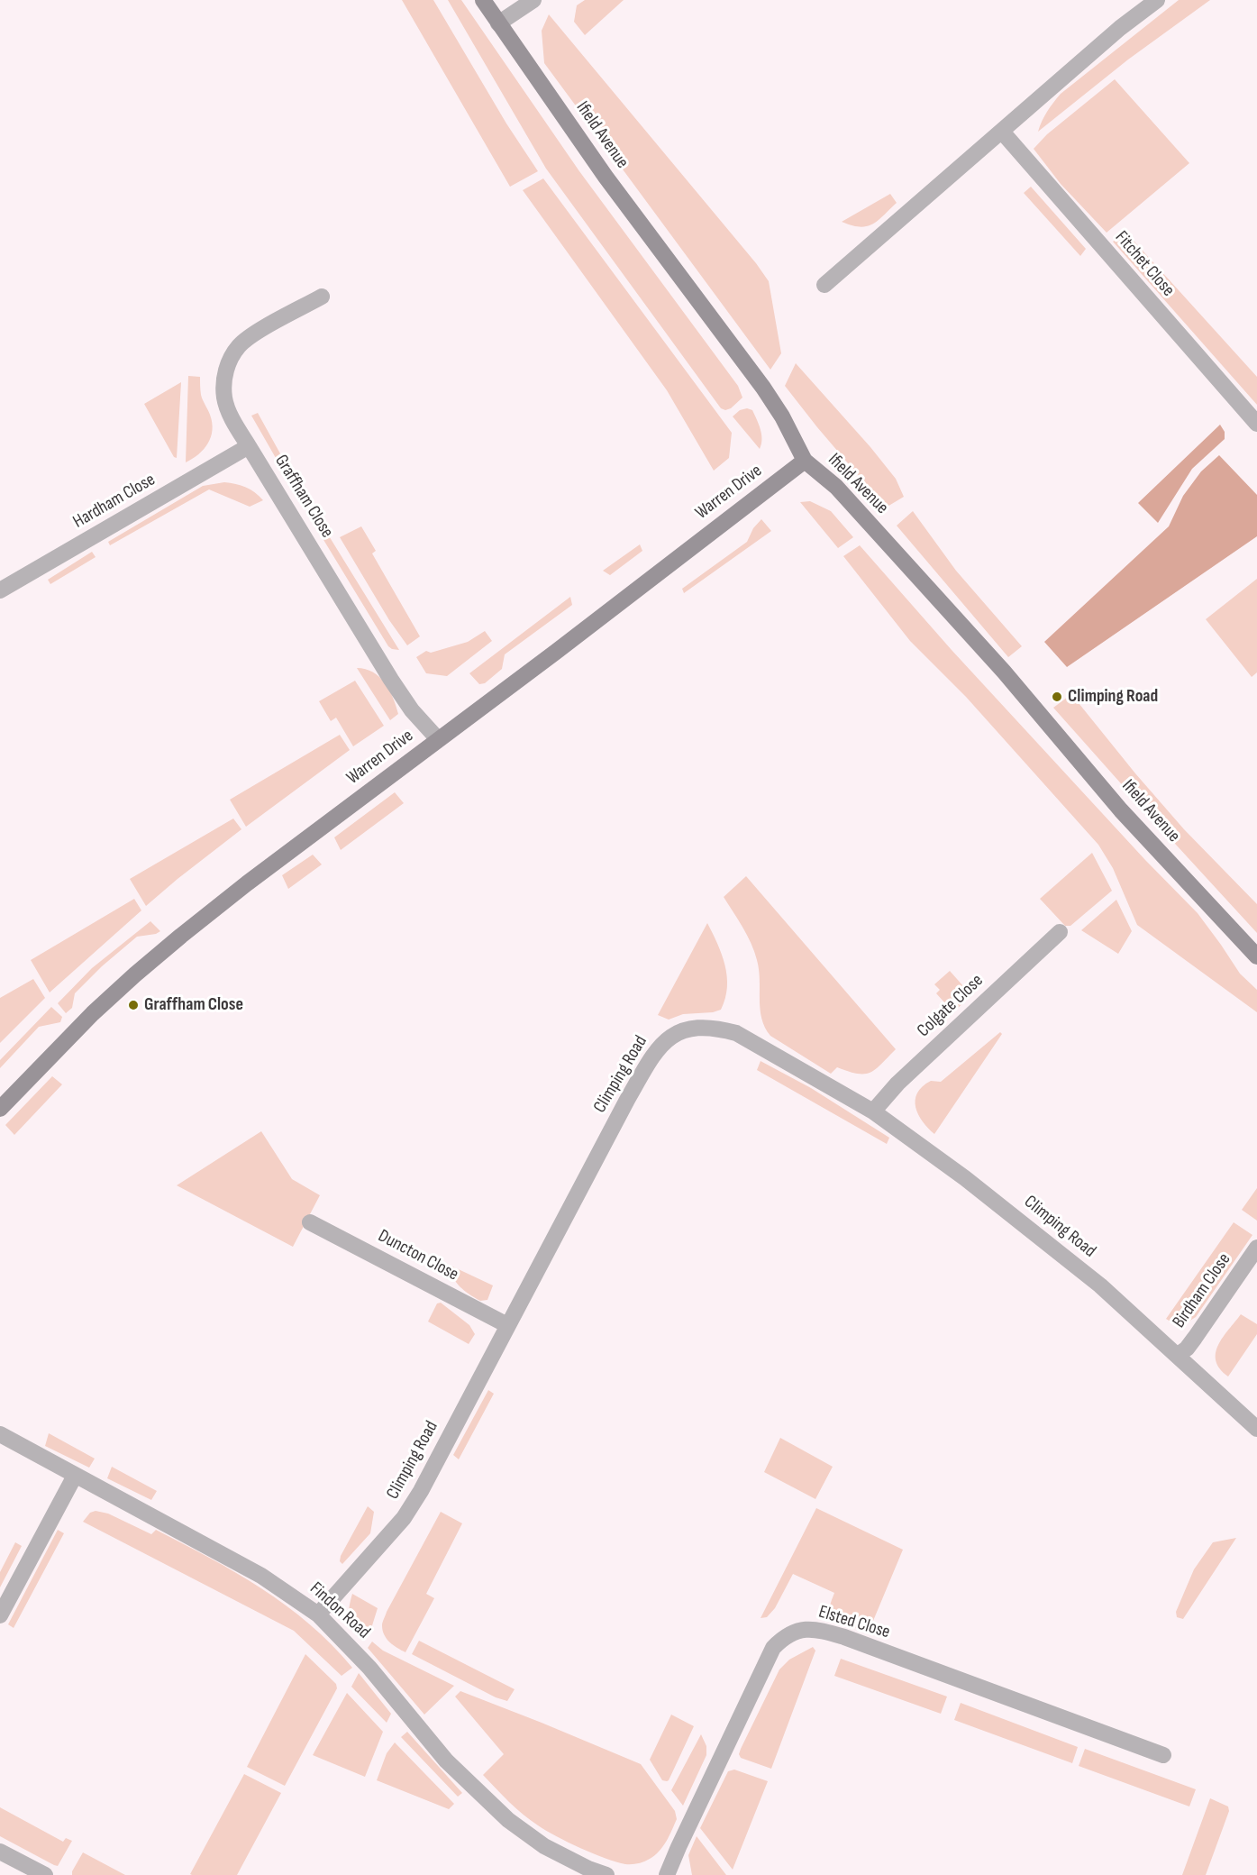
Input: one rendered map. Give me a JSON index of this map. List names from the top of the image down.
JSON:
{
  "streets": {
    "street": [
      "Ifield Avenue",
      "Fitchet Close",
      "Warren Drive",
      "Graffham Close",
      "Hardham Close",
      "Colgate Close",
      "Climping Road",
      "Duncton Close",
      "Birdham Close",
      "Findon Road",
      "Elsted Close"
    ]
  },
  "crossings": [
    ["Ifield Avenue", "Warren Drive"],
    ["Warren Drive", "Graffham Close"],
    ["Graffham Close", "Hardham Close"],
    ["Colgate Close", "Climping Road"],
    ["Climping Road", "Duncton Close"],
    ["Climping Road", "Birdham Close"],
    ["Climping Road", "Findon Road"]
  ],
  "places": ["Climping Road", "Graffham Close"]
}
